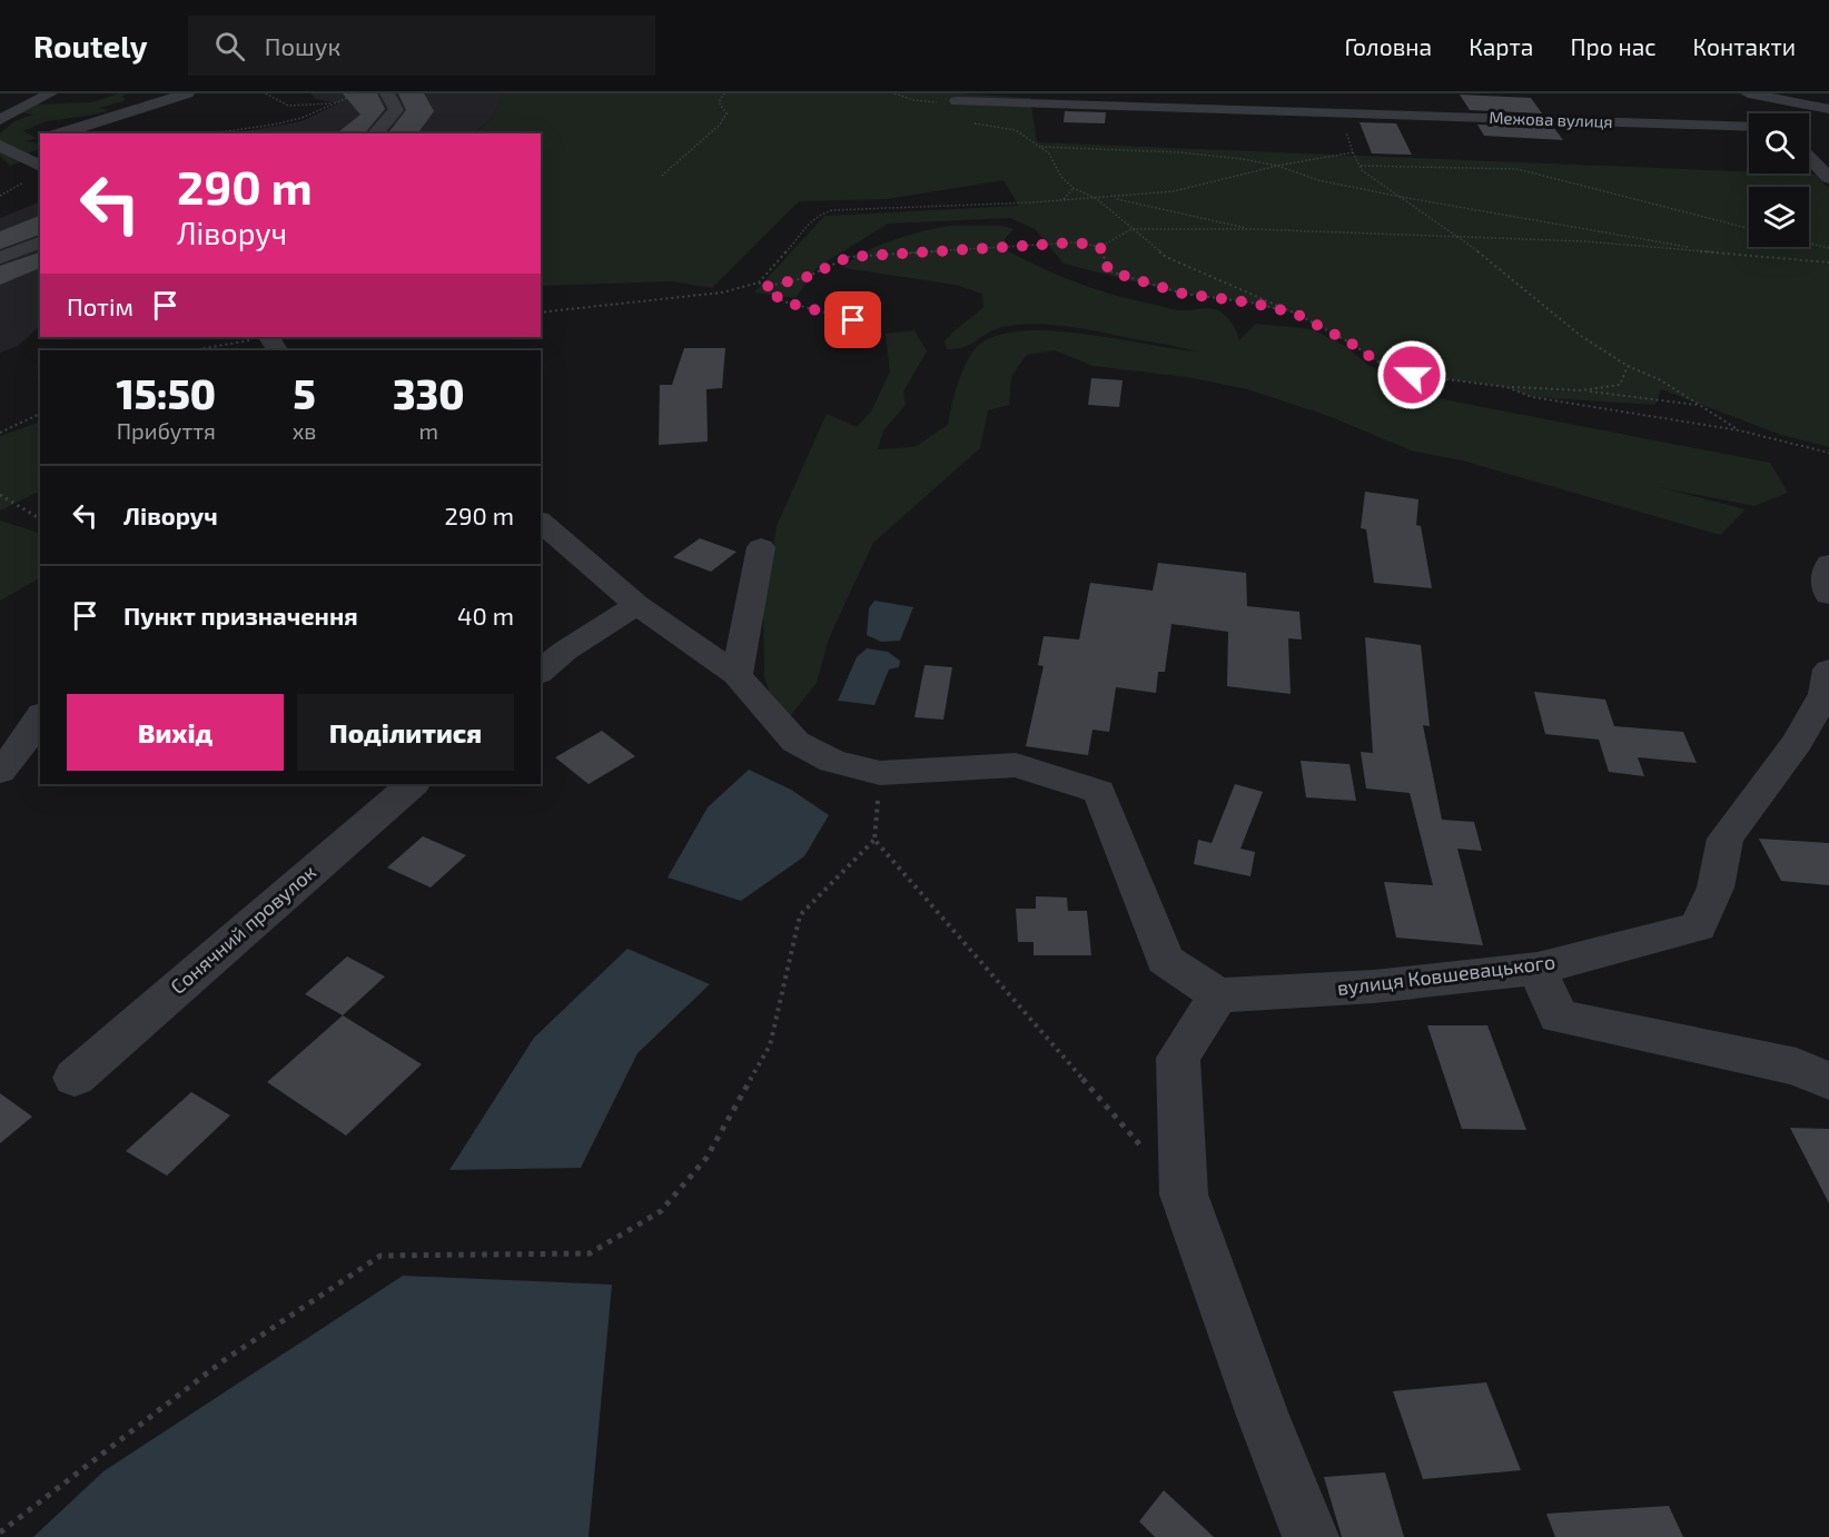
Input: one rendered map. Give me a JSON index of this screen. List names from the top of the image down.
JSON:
{
  "streets": {
    "street": ["Межова вулиця", "Сонячний провулок", "вулиця Ковшевацького"]
  },
  "page": {
    "header": "Routely",
    "search": "Пошук",
    "nav": [
      "Головна",
      "Карта",
      "Про нас",
      "Контакти"
    ],
    "turn": ["290 m", "Ліворуч"],
    "then": "Потім",
    "eta": [
      "15:50",
      "Прибуття",
      "5",
      "хв",
      "330",
      "m"
    ],
    "list": [
      {
        "name": "Ліворуч",
        "value": "290 m"
      },
      {
        "name": "Пункт призначення",
        "value": "40 m"
      }
    ],
    "buttons": ["Вихід", "Поділитися"]
  }
}
